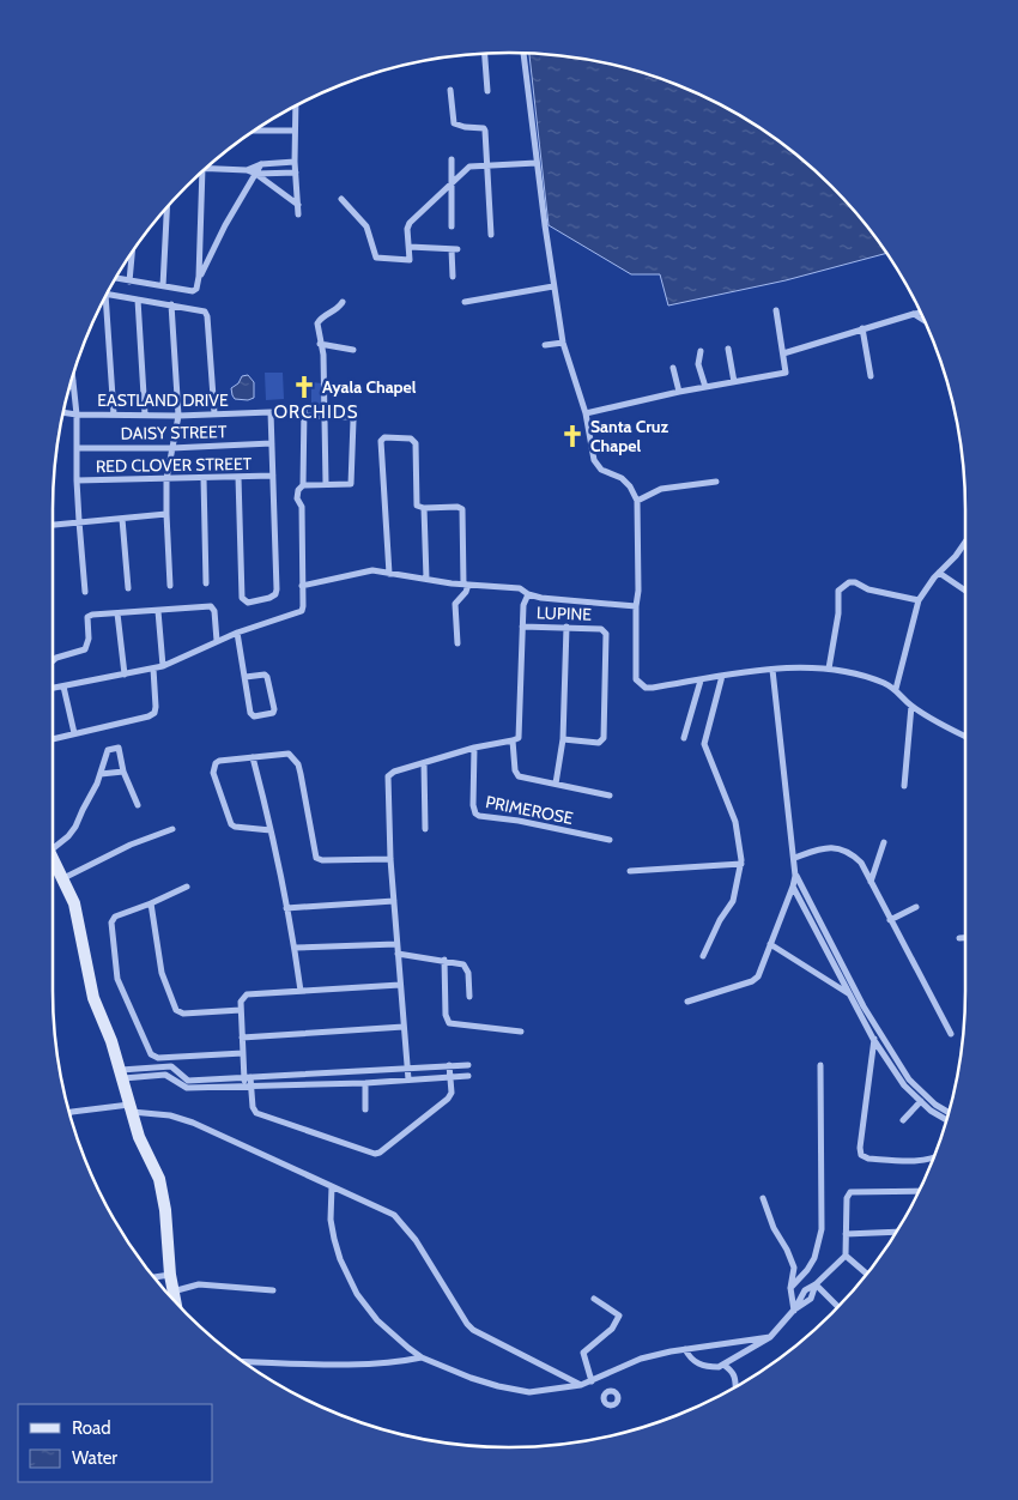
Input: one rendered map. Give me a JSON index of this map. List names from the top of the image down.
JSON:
{
  "streets": {
    "street": [
      "EASTLAND DRIVE",
      "DAISY STREET",
      "RED CLOVER STREET",
      "LUPINE",
      "PRIMEROSE"
    ]
  },
  "crossings": [
    ["EASTLAND DRIVE", "DAISY STREET"]
  ],
  "districts": ["ORCHIDS"],
  "places": {
    "church": ["Ayala Chapel", "Santa Cruz Chapel"]
  },
  "legend": ["Road", "Water"]
}
